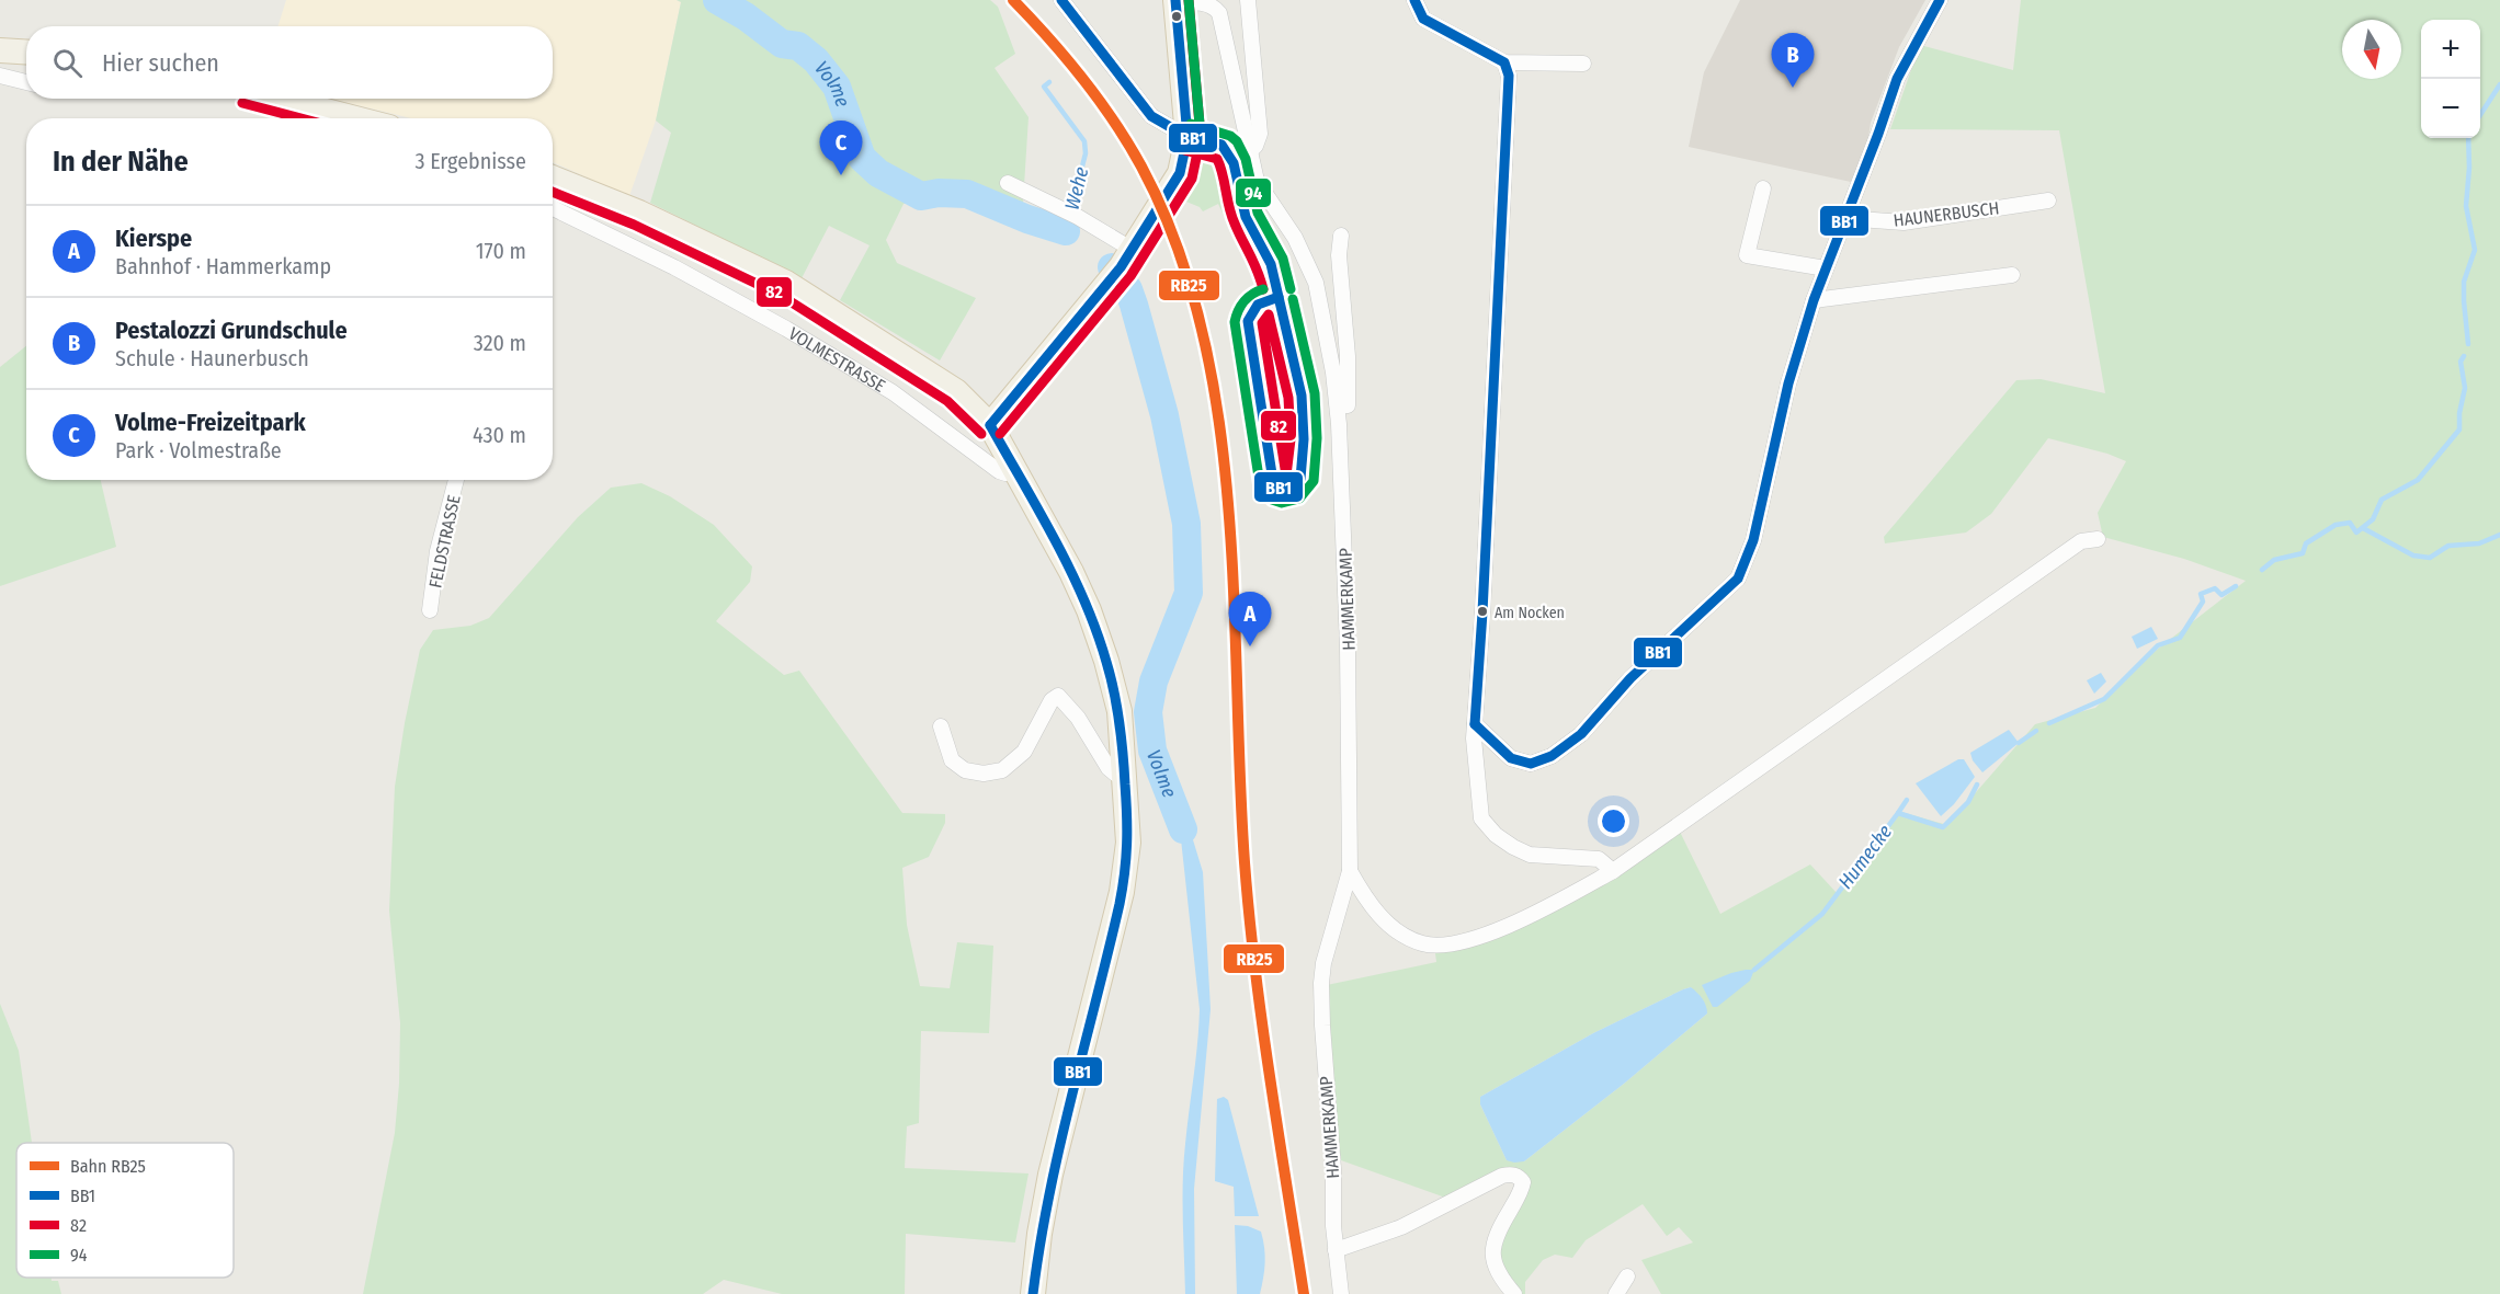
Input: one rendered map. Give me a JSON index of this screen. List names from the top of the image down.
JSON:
{
  "streets": {
    "main road": ["VOLMESTRASSE"],
    "street": ["HAUNERBUSCH", "FELDSTRASSE", "HAMMERKAMP"]
  },
  "water": ["Volme", "Wehe", "Humecke"],
  "places": ["Am Nocken"],
  "lines": [
    "rail line RB25",
    "transit line BB1",
    "transit line 82",
    "transit line 94"
  ],
  "legend": [
    "Bahn RB25",
    "BB1",
    "82",
    "94"
  ],
  "north": "bottom",
  "page": {
    "map_buttons": ["+", "−"],
    "search": "Hier suchen",
    "pins": ["B", "C", "A"],
    "heading": ["In der Nähe", "3 Ergebnisse"],
    "list": [
      {
        "mark": "A",
        "name": "Kierspe",
        "note": "Bahnhof · Hammerkamp",
        "value": "170 m"
      },
      {
        "mark": "B",
        "name": "Pestalozzi Grundschule",
        "note": "Schule · Haunerbusch",
        "value": "320 m"
      },
      {
        "mark": "C",
        "name": "Volme-Freizeitpark",
        "note": "Park · Volmestraße",
        "value": "430 m"
      }
    ]
  }
}
